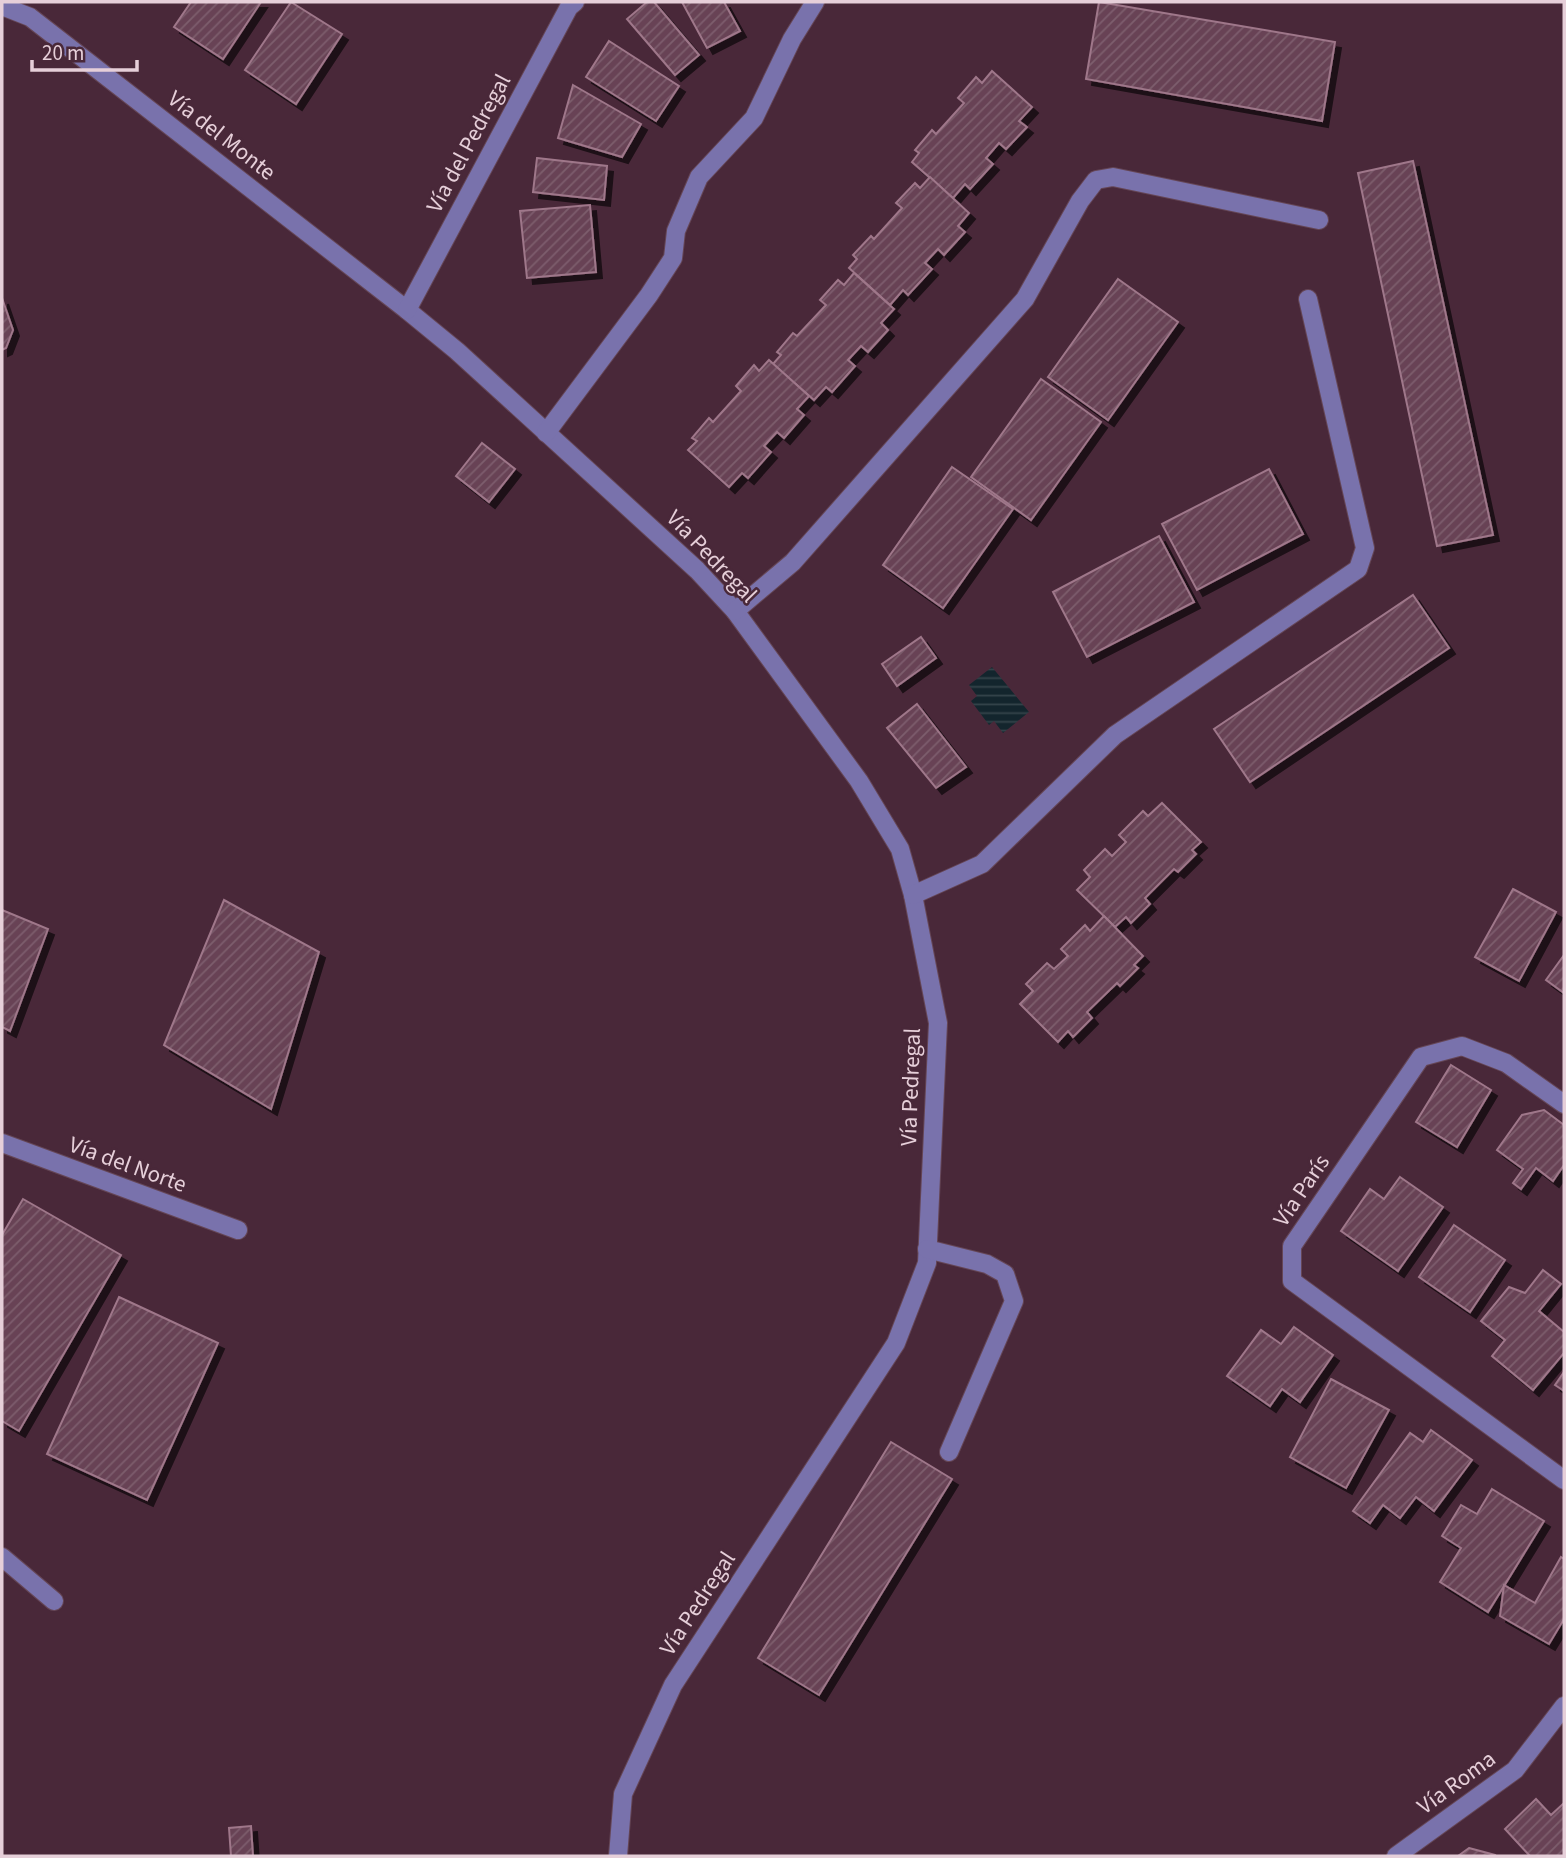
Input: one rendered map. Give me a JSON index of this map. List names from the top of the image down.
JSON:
{
  "streets": {
    "street": [
      "Vía del Monte",
      "Vía del Pedregal",
      "Vía Pedregal",
      "Vía del Norte",
      "Vía París",
      "Vía Roma"
    ]
  },
  "crossings": [
    ["Vía del Monte", "Vía del Pedregal"],
    ["Vía del Monte", "Vía Pedregal"],
    ["Vía del Pedregal", "Vía Pedregal"]
  ],
  "scale_bar": "20 m"
}
